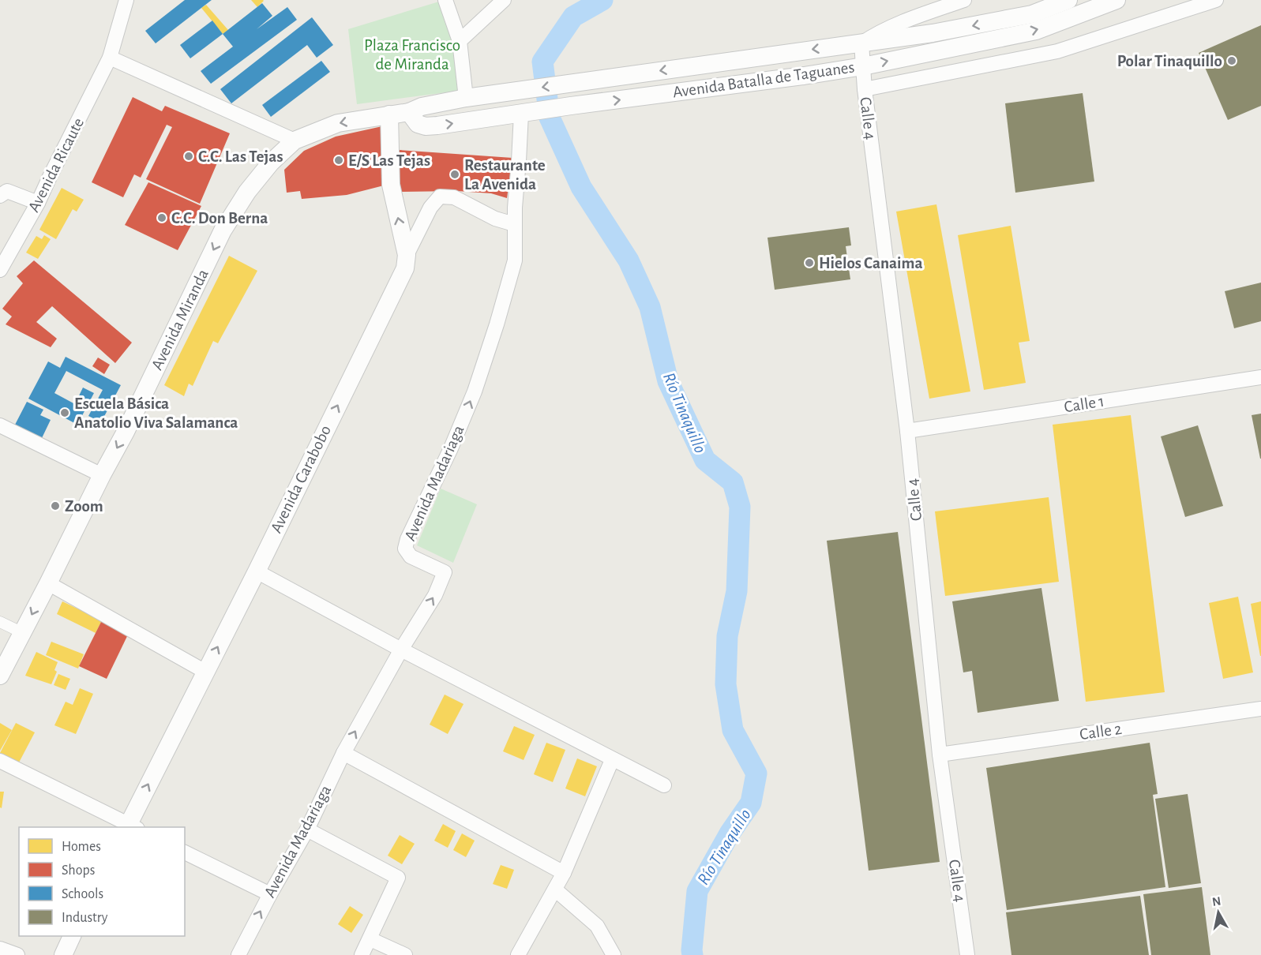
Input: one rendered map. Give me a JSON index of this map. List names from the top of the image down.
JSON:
{
  "streets": {
    "street": [
      "Avenida Batalla de Taguanes",
      "Calle 4",
      "Avenida Ricaute",
      "Avenida Miranda",
      "Calle 1",
      "Avenida Carabobo",
      "Avenida Madariaga",
      "Calle 2"
    ]
  },
  "crossings": [
    ["Avenida Batalla de Taguanes", "Calle 4"],
    ["Avenida Batalla de Taguanes", "Avenida Miranda"],
    ["Avenida Batalla de Taguanes", "Avenida Carabobo"],
    ["Avenida Batalla de Taguanes", "Avenida Madariaga"],
    ["Calle 4", "Calle 1"],
    ["Calle 4", "Calle 2"],
    ["Avenida Miranda", "Avenida Carabobo"]
  ],
  "one_way": ["Avenida Miranda", "Avenida Carabobo", "Avenida Madariaga"],
  "water": ["Río Tinaquillo"],
  "parks": ["Plaza Francisco de Miranda"],
  "places": [
    "Polar Tinaquillo",
    "C.C. Las Tejas",
    "E/S Las Tejas",
    "Restaurante La Avenida",
    "C.C. Don Berna",
    "Hielos Canaima",
    "Escuela Básica Anatolio Viva Salamanca",
    "Zoom"
  ],
  "legend": [
    "Homes",
    "Shops",
    "Schools",
    "Industry"
  ],
  "north": "top"
}
